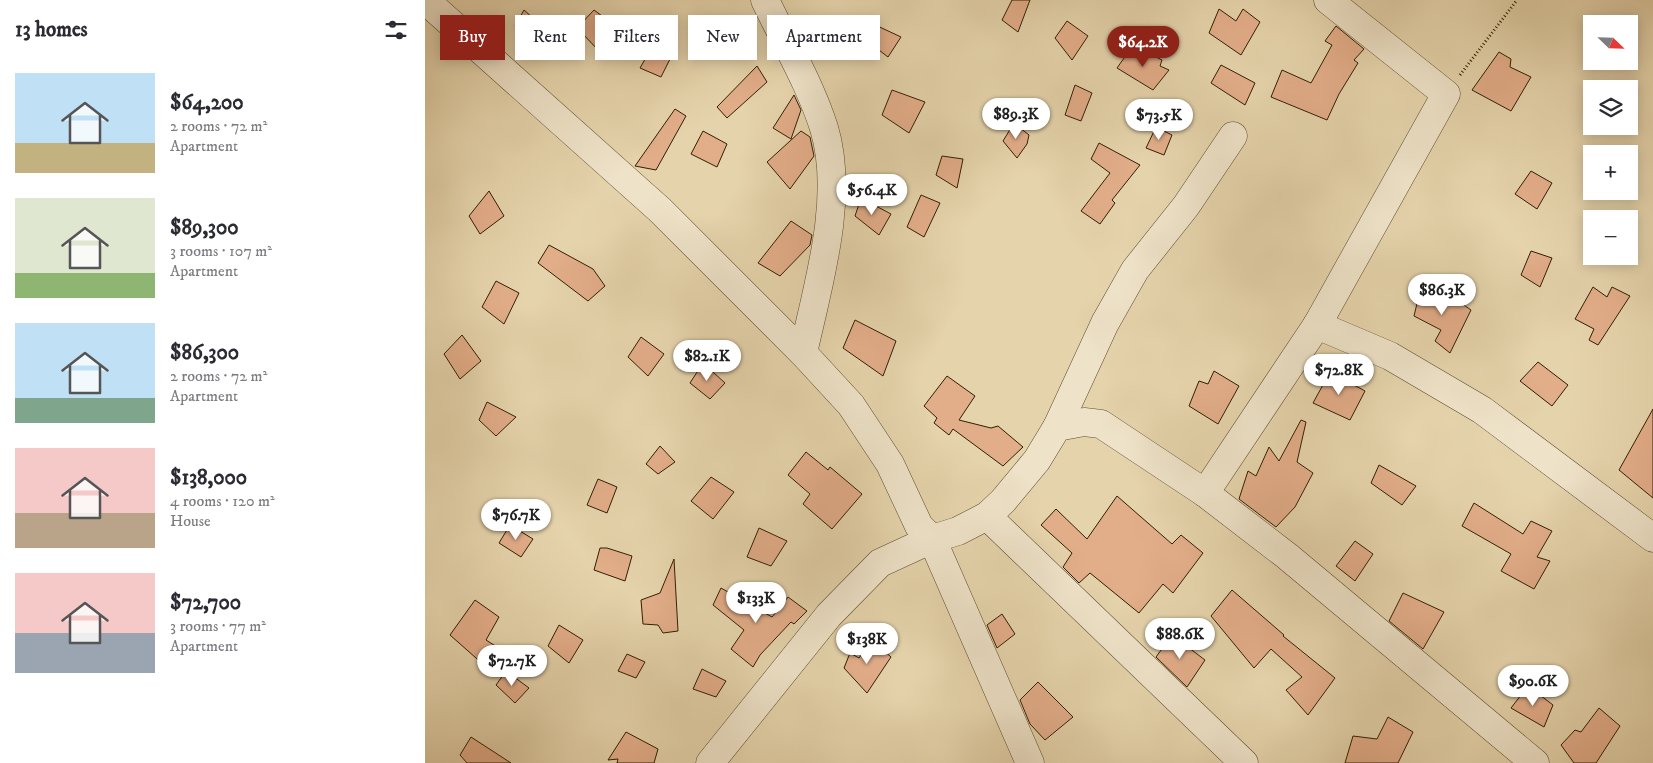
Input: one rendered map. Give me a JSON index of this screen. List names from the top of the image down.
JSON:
{
  "north": "bottom right",
  "page": {
    "heading": "13 homes",
    "map_buttons": ["+", "−"],
    "chip": [
      "Buy",
      "Rent",
      "Filters",
      "New",
      "Apartment"
    ],
    "price": [
      "$64.2K",
      "$89.3K",
      "$73.5K",
      "$56.4K",
      "$86.3K",
      "$82.1K",
      "$72.8K",
      "$76.7K",
      "$133K",
      "$88.6K",
      "$138K",
      "$72.7K",
      "$90.6K"
    ],
    "list": [
      {
        "name": "$64,200",
        "note": "2 rooms · 72 m² · Apartment"
      },
      {
        "name": "$89,300",
        "note": "3 rooms · 107 m² · Apartment"
      },
      {
        "name": "$86,300",
        "note": "2 rooms · 72 m² · Apartment"
      },
      {
        "name": "$138,000",
        "note": "4 rooms · 120 m² · House"
      },
      {
        "name": "$72,700",
        "note": "3 rooms · 77 m² · Apartment"
      }
    ]
  }
}
